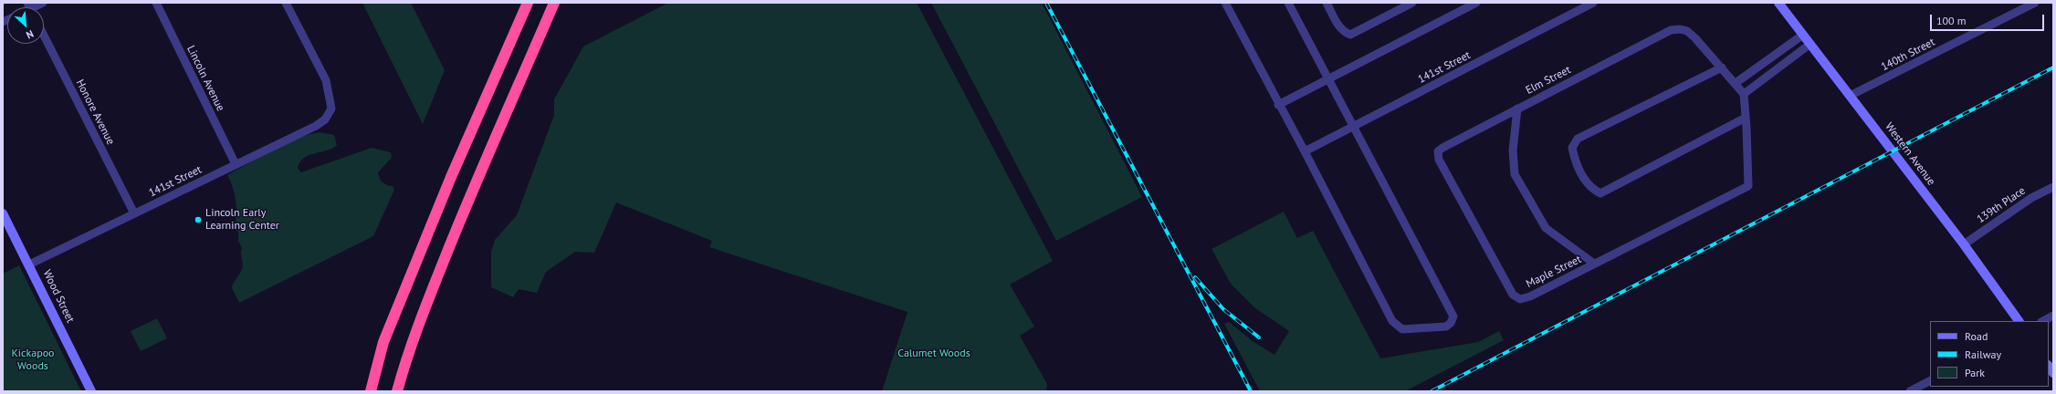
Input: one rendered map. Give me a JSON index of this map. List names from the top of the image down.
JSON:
{
  "streets": {
    "main road": ["Western Avenue", "Wood Street"],
    "street": [
      "140th Street",
      "141st Street",
      "Lincoln Avenue",
      "Elm Street",
      "Honore Avenue",
      "139th Place",
      "Maple Street"
    ]
  },
  "crossings": [
    ["140th Street", "Western Avenue"],
    ["141st Street", "Lincoln Avenue"],
    ["141st Street", "Honore Avenue"],
    ["141st Street", "Wood Street"],
    ["Elm Street", "Maple Street"],
    ["Western Avenue", "139th Place"]
  ],
  "parks": ["Kickapoo Woods", "Calumet Woods"],
  "places": ["Lincoln Early Learning Center"],
  "legend": ["Road", "Railway", "Park"],
  "scale_bar": "100 m",
  "north": "bottom right"
}
